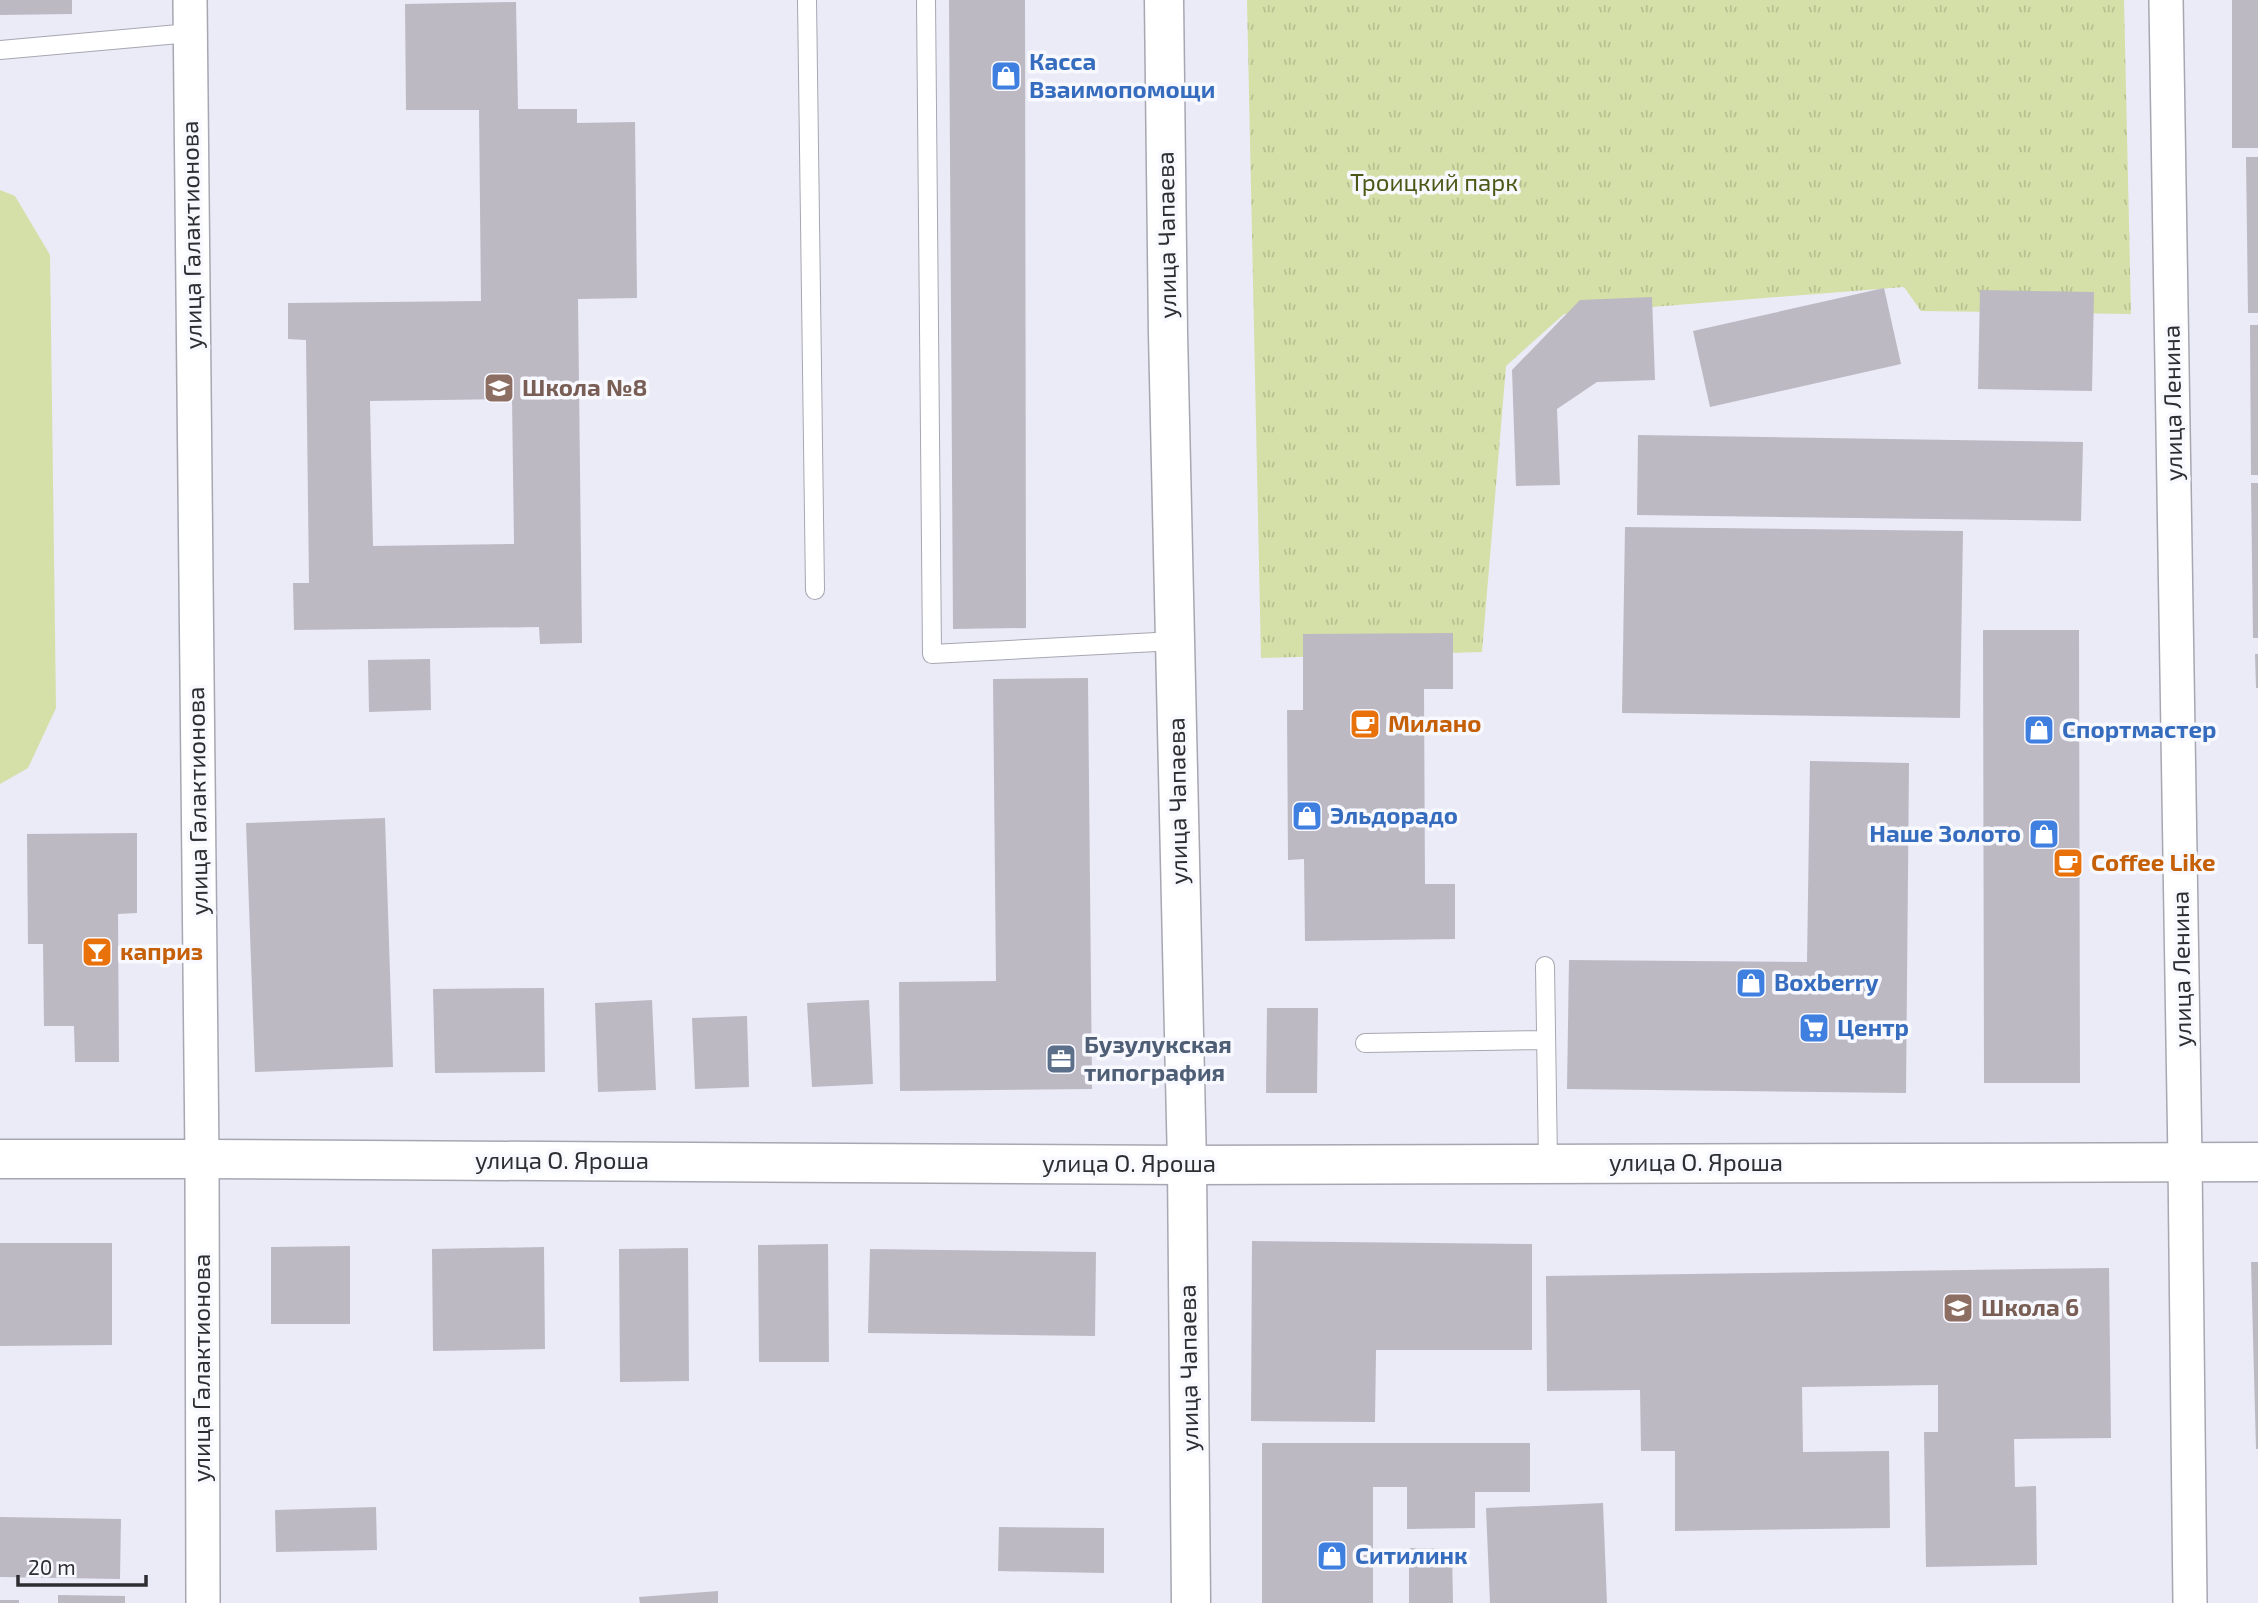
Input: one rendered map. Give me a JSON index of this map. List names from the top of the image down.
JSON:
{
  "streets": {
    "main road": ["улица Чапаева", "улица О. Яроша"],
    "street": ["улица Галактионова", "улица Ленина"]
  },
  "crossings": [
    ["улица Галактионова", "улица О. Яроша"],
    ["улица Чапаева", "улица О. Яроша"],
    ["улица Ленина", "улица О. Яроша"]
  ],
  "parks": ["Троицкий парк"],
  "places": {
    "shop": [
      "Касса Взаимопомощи",
      "Спортмастер",
      "Эльдорадо",
      "Наше Золото",
      "Boxberry",
      "Ситилинк"
    ],
    "school or university": ["Школа №8", "Школа 6"],
    "cafe": ["Милано", "Coffee Like"],
    "bar": ["каприз"],
    "supermarket": ["Центр"],
    "office": ["Бузулукская типография"]
  },
  "scale_bar": "20 m"
}
